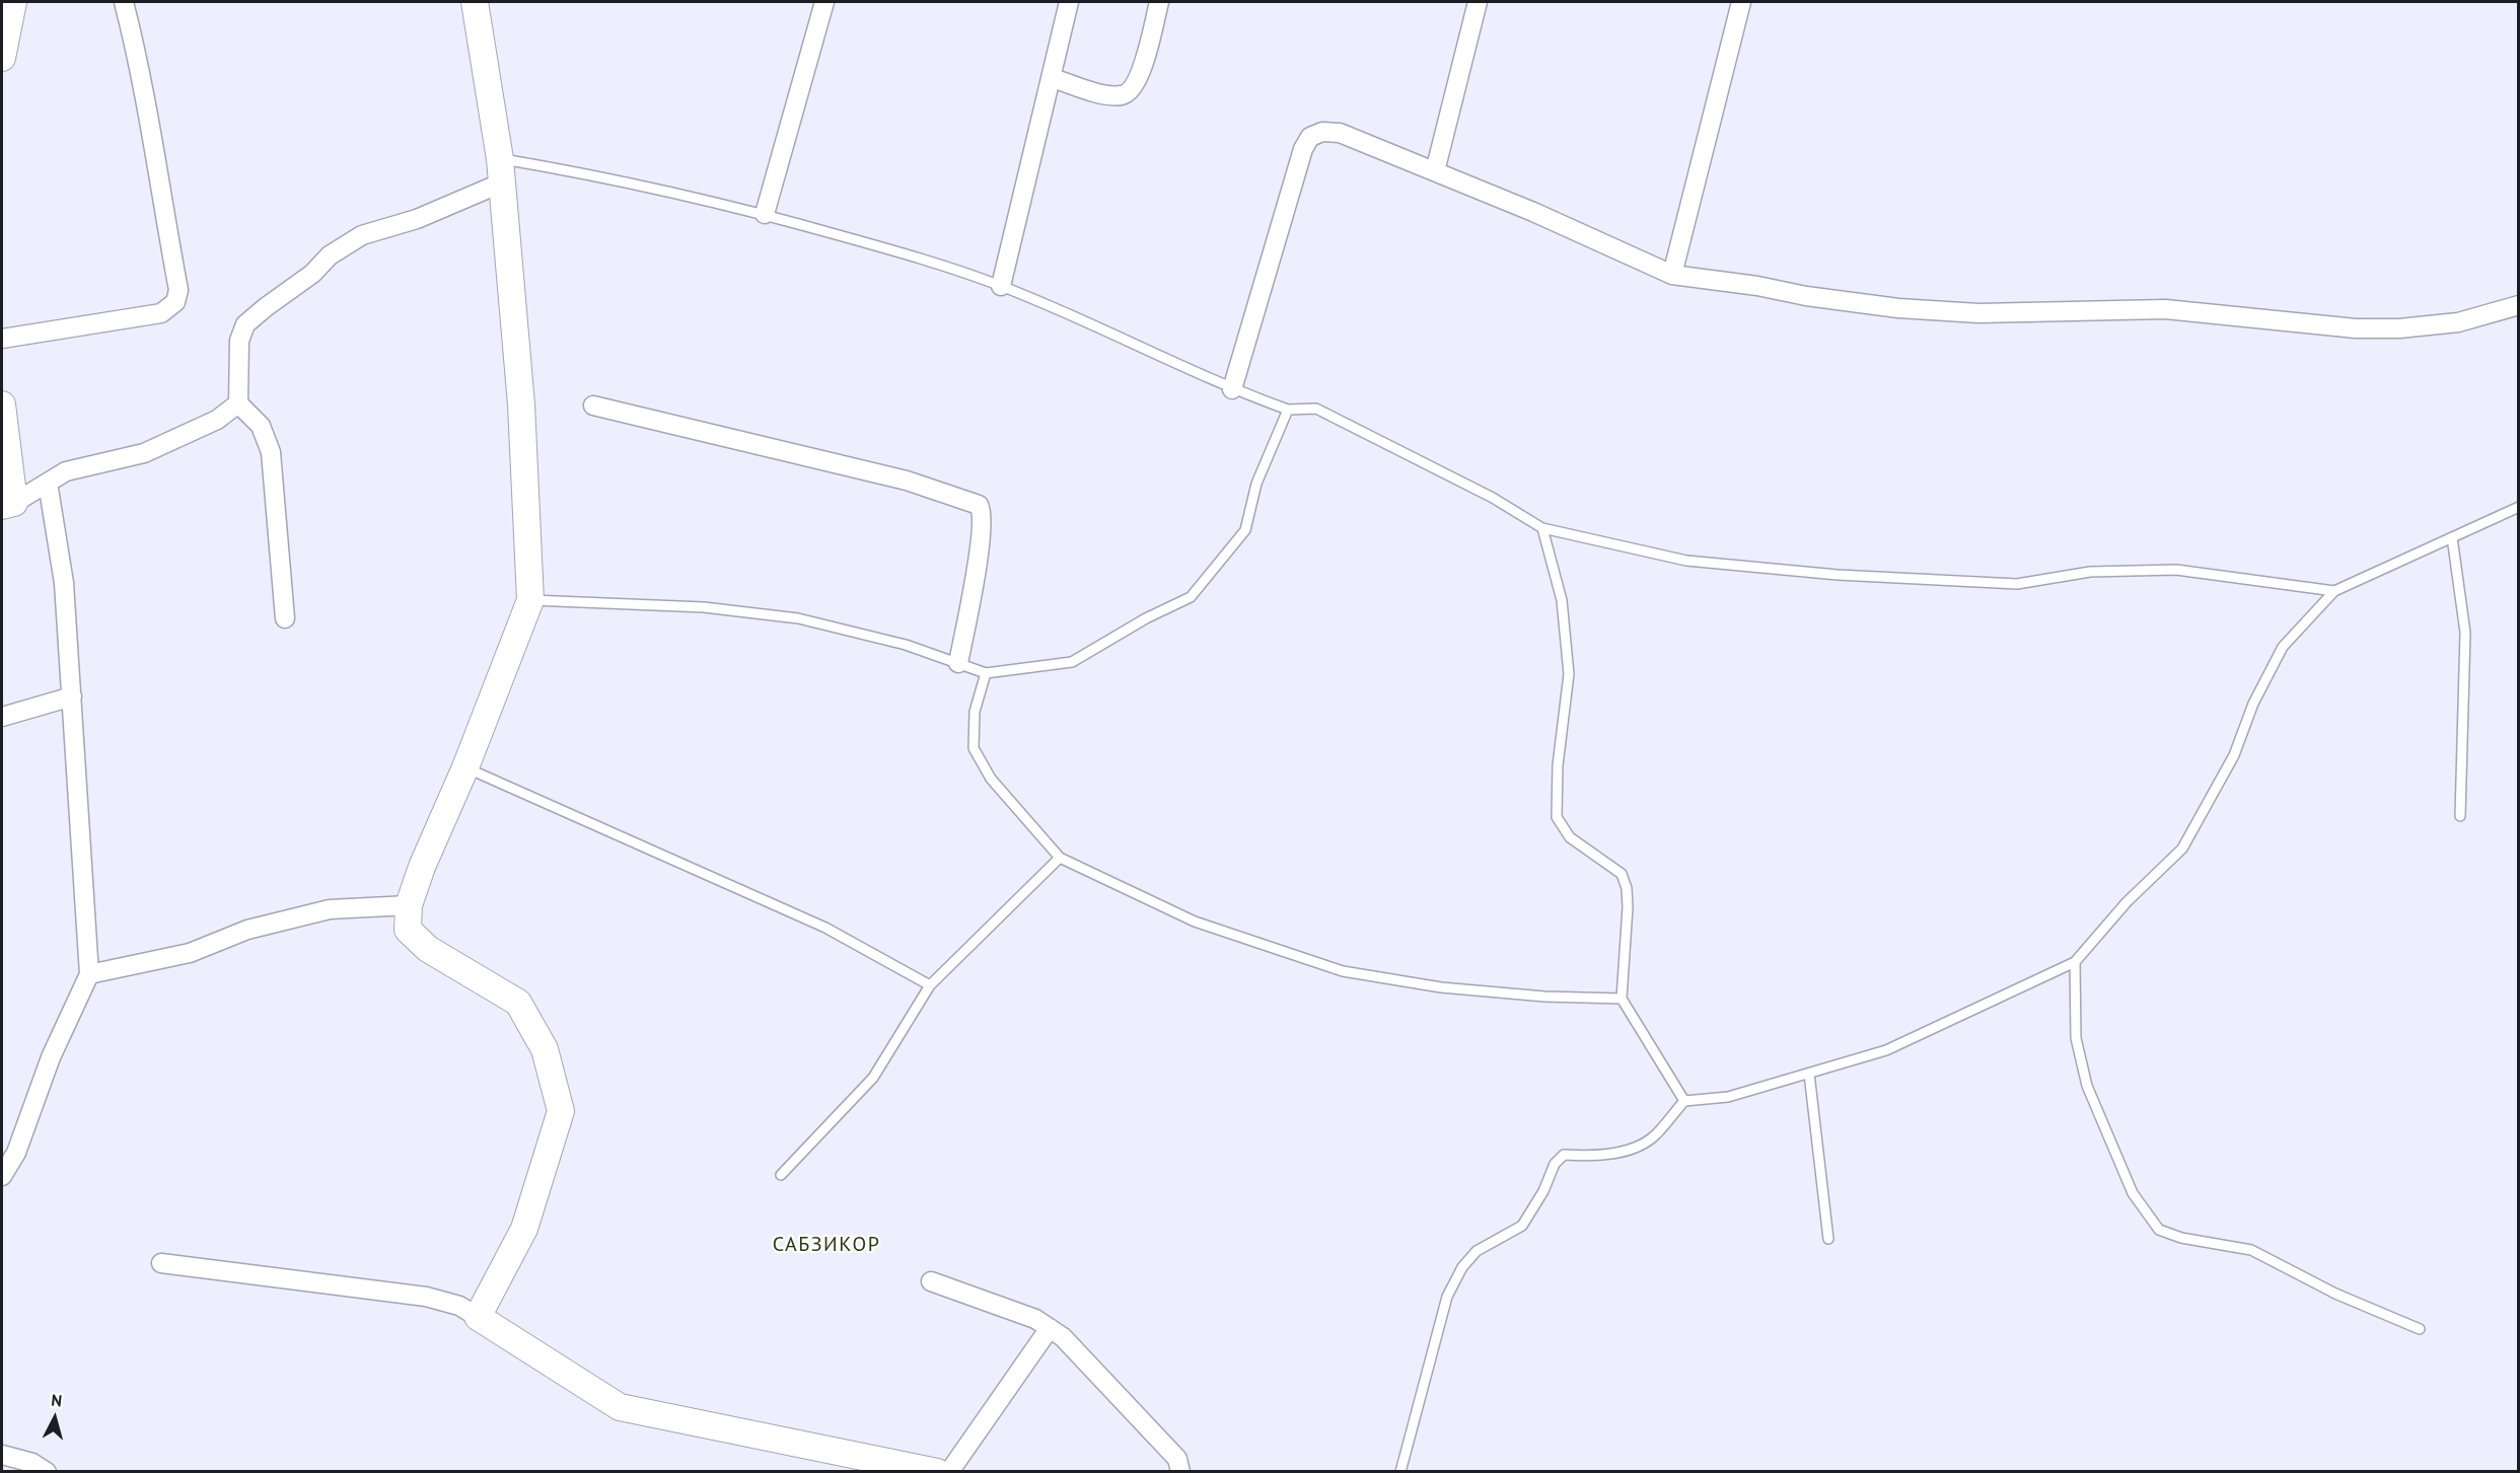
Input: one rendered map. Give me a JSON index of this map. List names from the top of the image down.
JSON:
{
  "districts": ["САБЗИКОР"],
  "north": "top"
}
